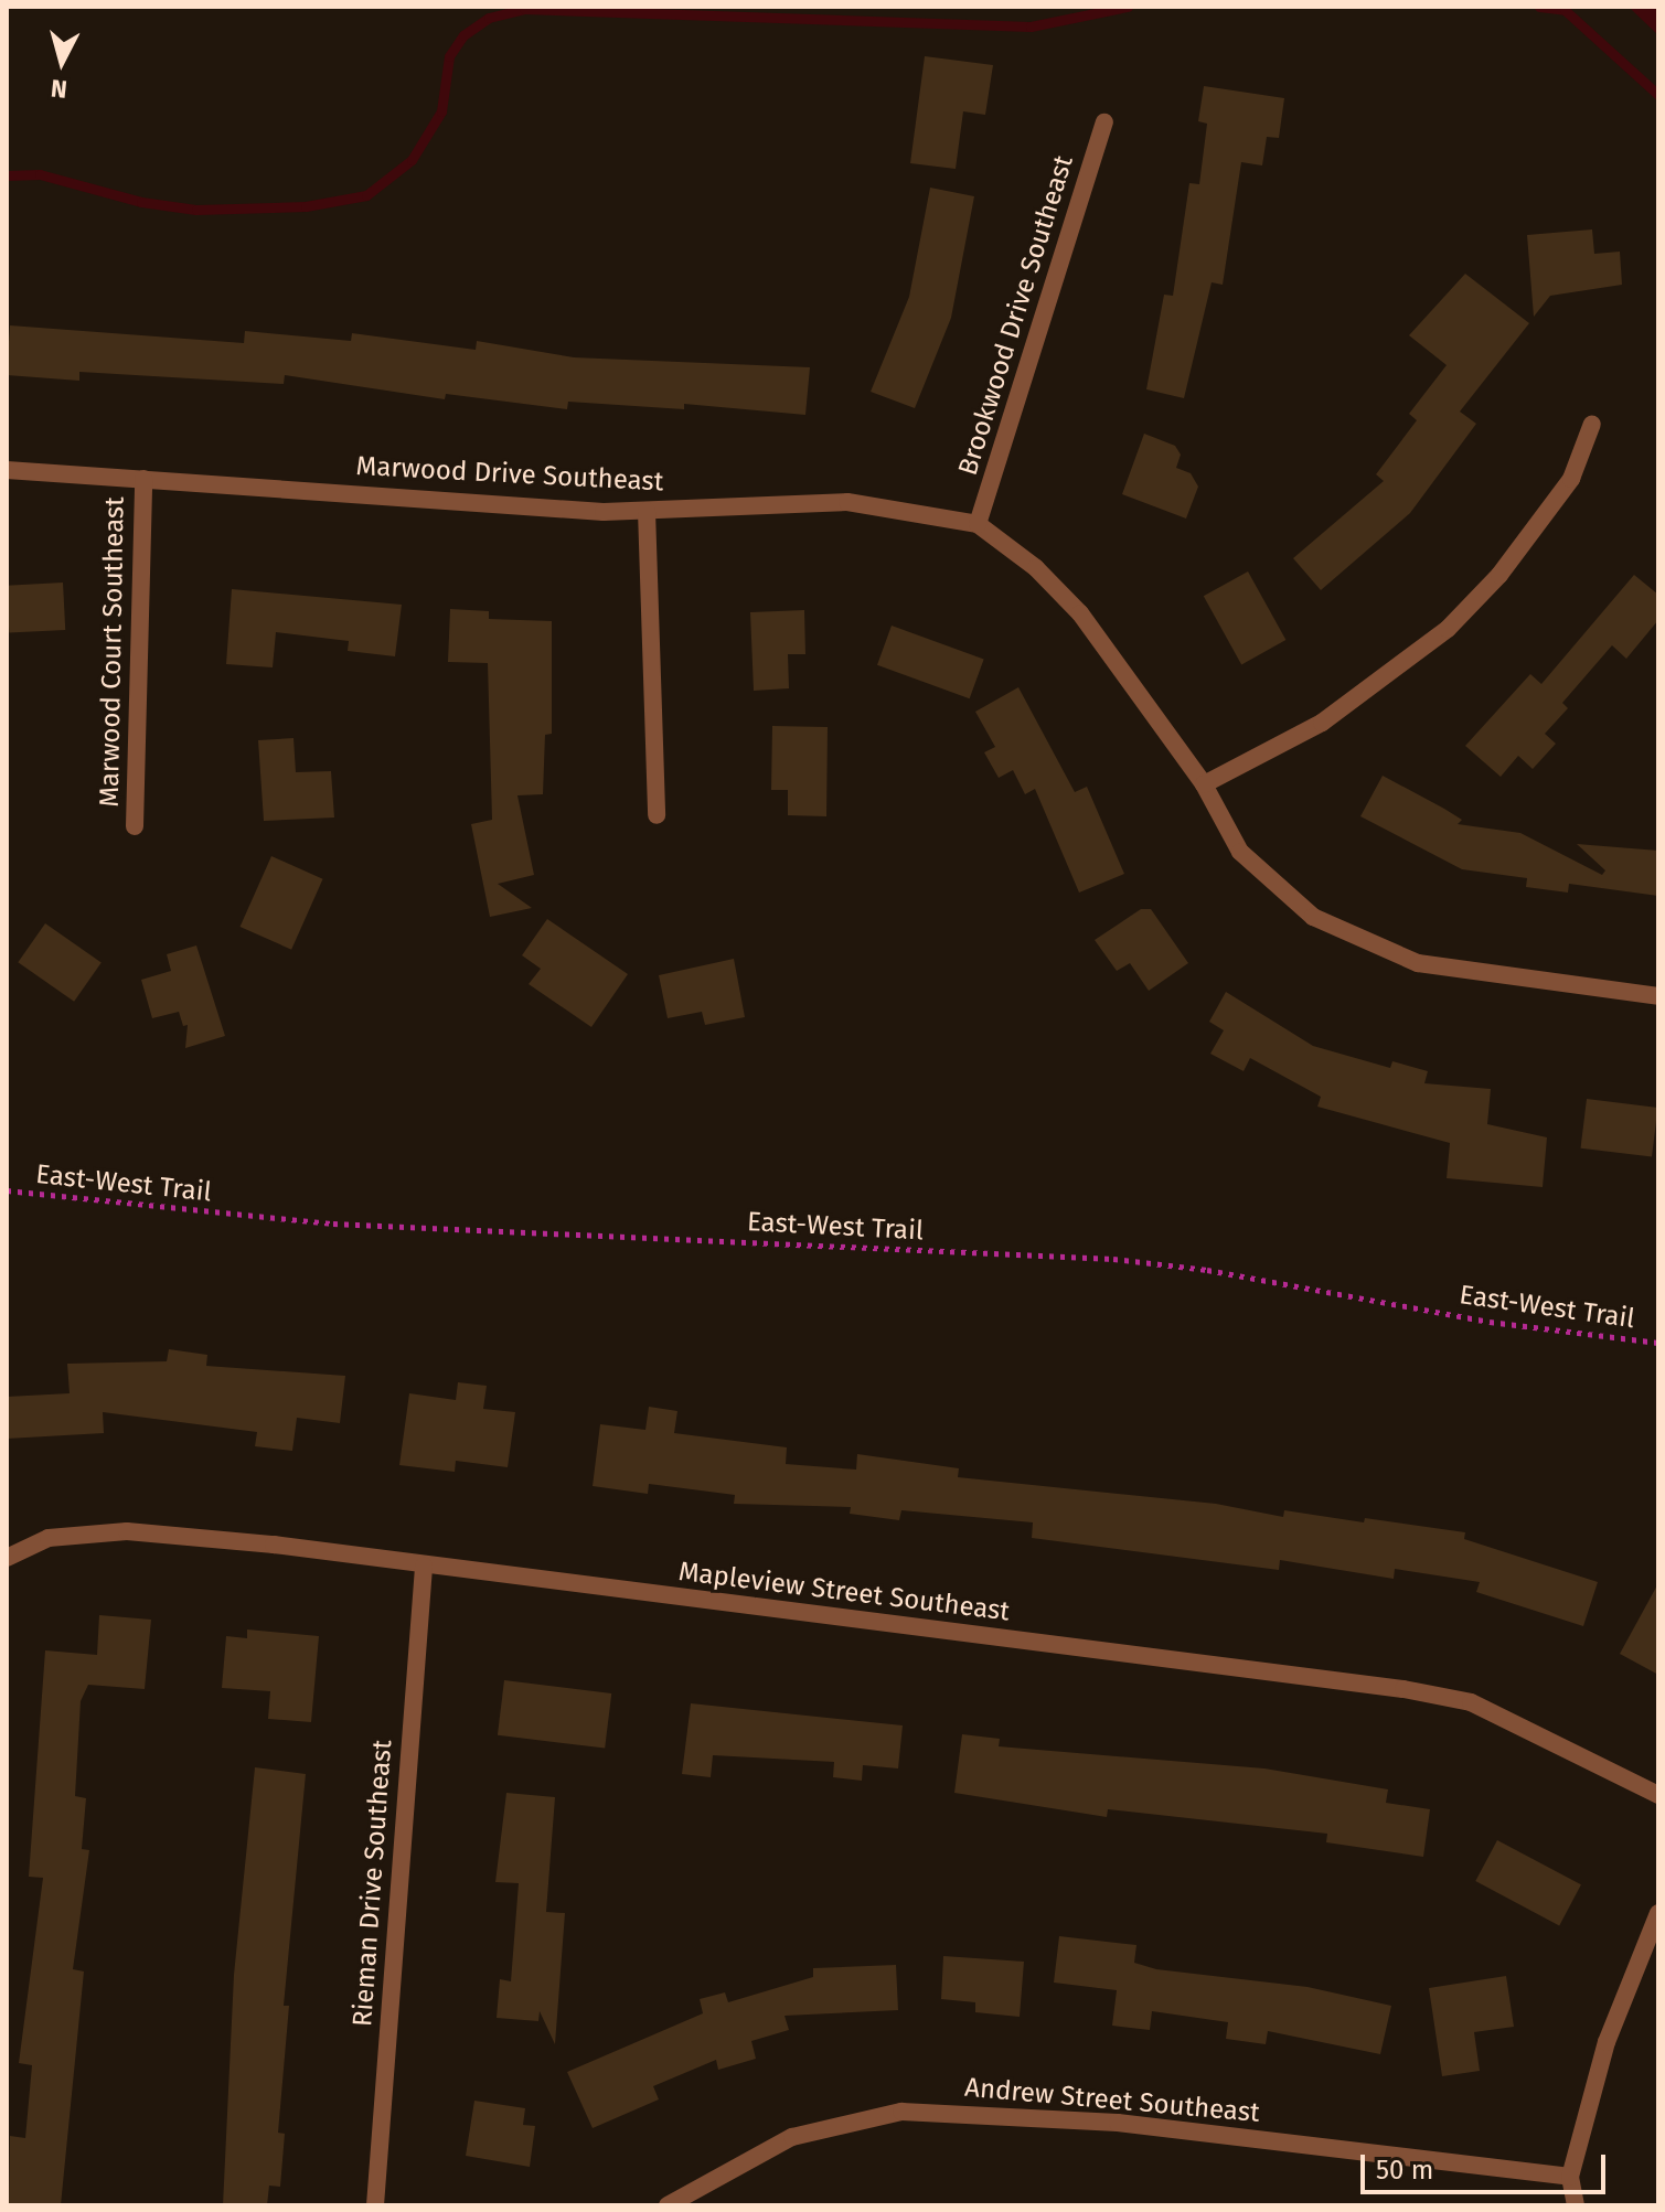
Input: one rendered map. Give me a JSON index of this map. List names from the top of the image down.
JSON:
{
  "streets": {
    "street": [
      "Brookwood Drive Southeast",
      "Marwood Drive Southeast",
      "Marwood Court Southeast",
      "Mapleview Street Southeast",
      "Rieman Drive Southeast",
      "Andrew Street Southeast"
    ],
    "path": ["East-West Trail"]
  },
  "crossings": [
    ["Brookwood Drive Southeast", "Marwood Drive Southeast"],
    ["Marwood Drive Southeast", "Marwood Court Southeast"],
    ["Mapleview Street Southeast", "Rieman Drive Southeast"]
  ],
  "scale_bar": "50 m",
  "north": "bottom"
}
